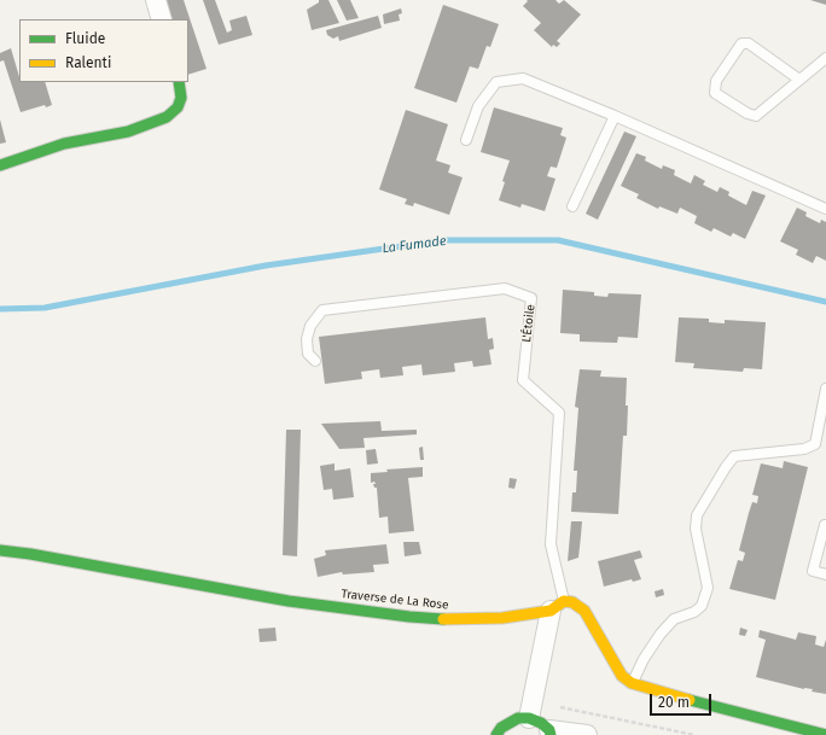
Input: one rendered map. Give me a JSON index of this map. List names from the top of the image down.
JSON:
{
  "streets": {
    "street": ["Traverse de La Rose"],
    "lane": ["L'Étoile"]
  },
  "crossings": [
    ["L'Étoile", "Traverse de La Rose"]
  ],
  "water": ["La Fumade"],
  "legend": ["Fluide", "Ralenti"],
  "scale_bar": "20 m"
}
